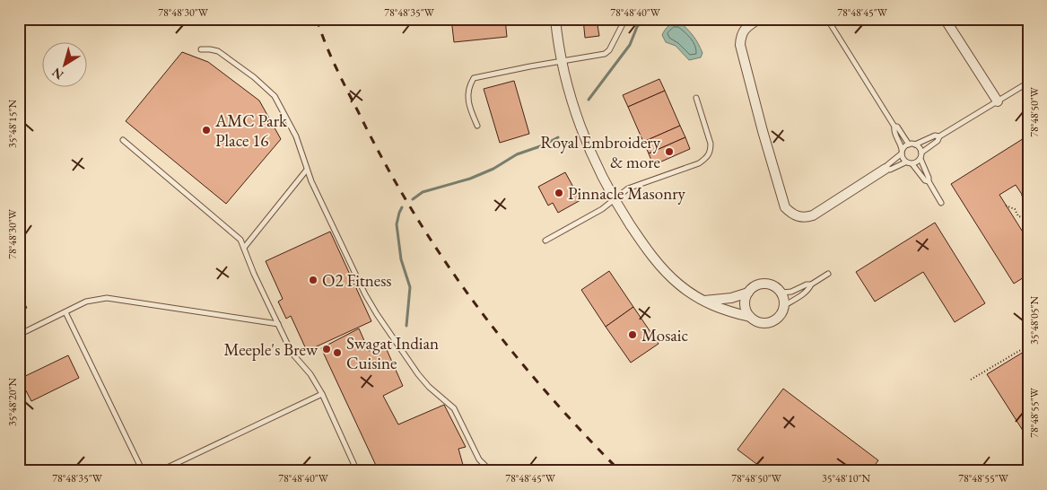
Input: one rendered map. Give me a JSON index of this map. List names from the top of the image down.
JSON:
{
  "places": [
    "AMC Park Place 16",
    "Royal Embroidery & more",
    "Pinnacle Masonry",
    "O2 Fitness",
    "Mosaic",
    "Meeple's Brew",
    "Swagat Indian Cuisine"
  ],
  "north": "bottom left",
  "coordinates": [
    "78°48'30\"W",
    "78°48'35\"W",
    "78°48'40\"W",
    "78°48'45\"W",
    "78°48'50\"W",
    "35°48'15\"N",
    "35°48'05\"N",
    "35°48'20\"N",
    "78°48'55\"W",
    "35°48'10\"N"
  ]
}
